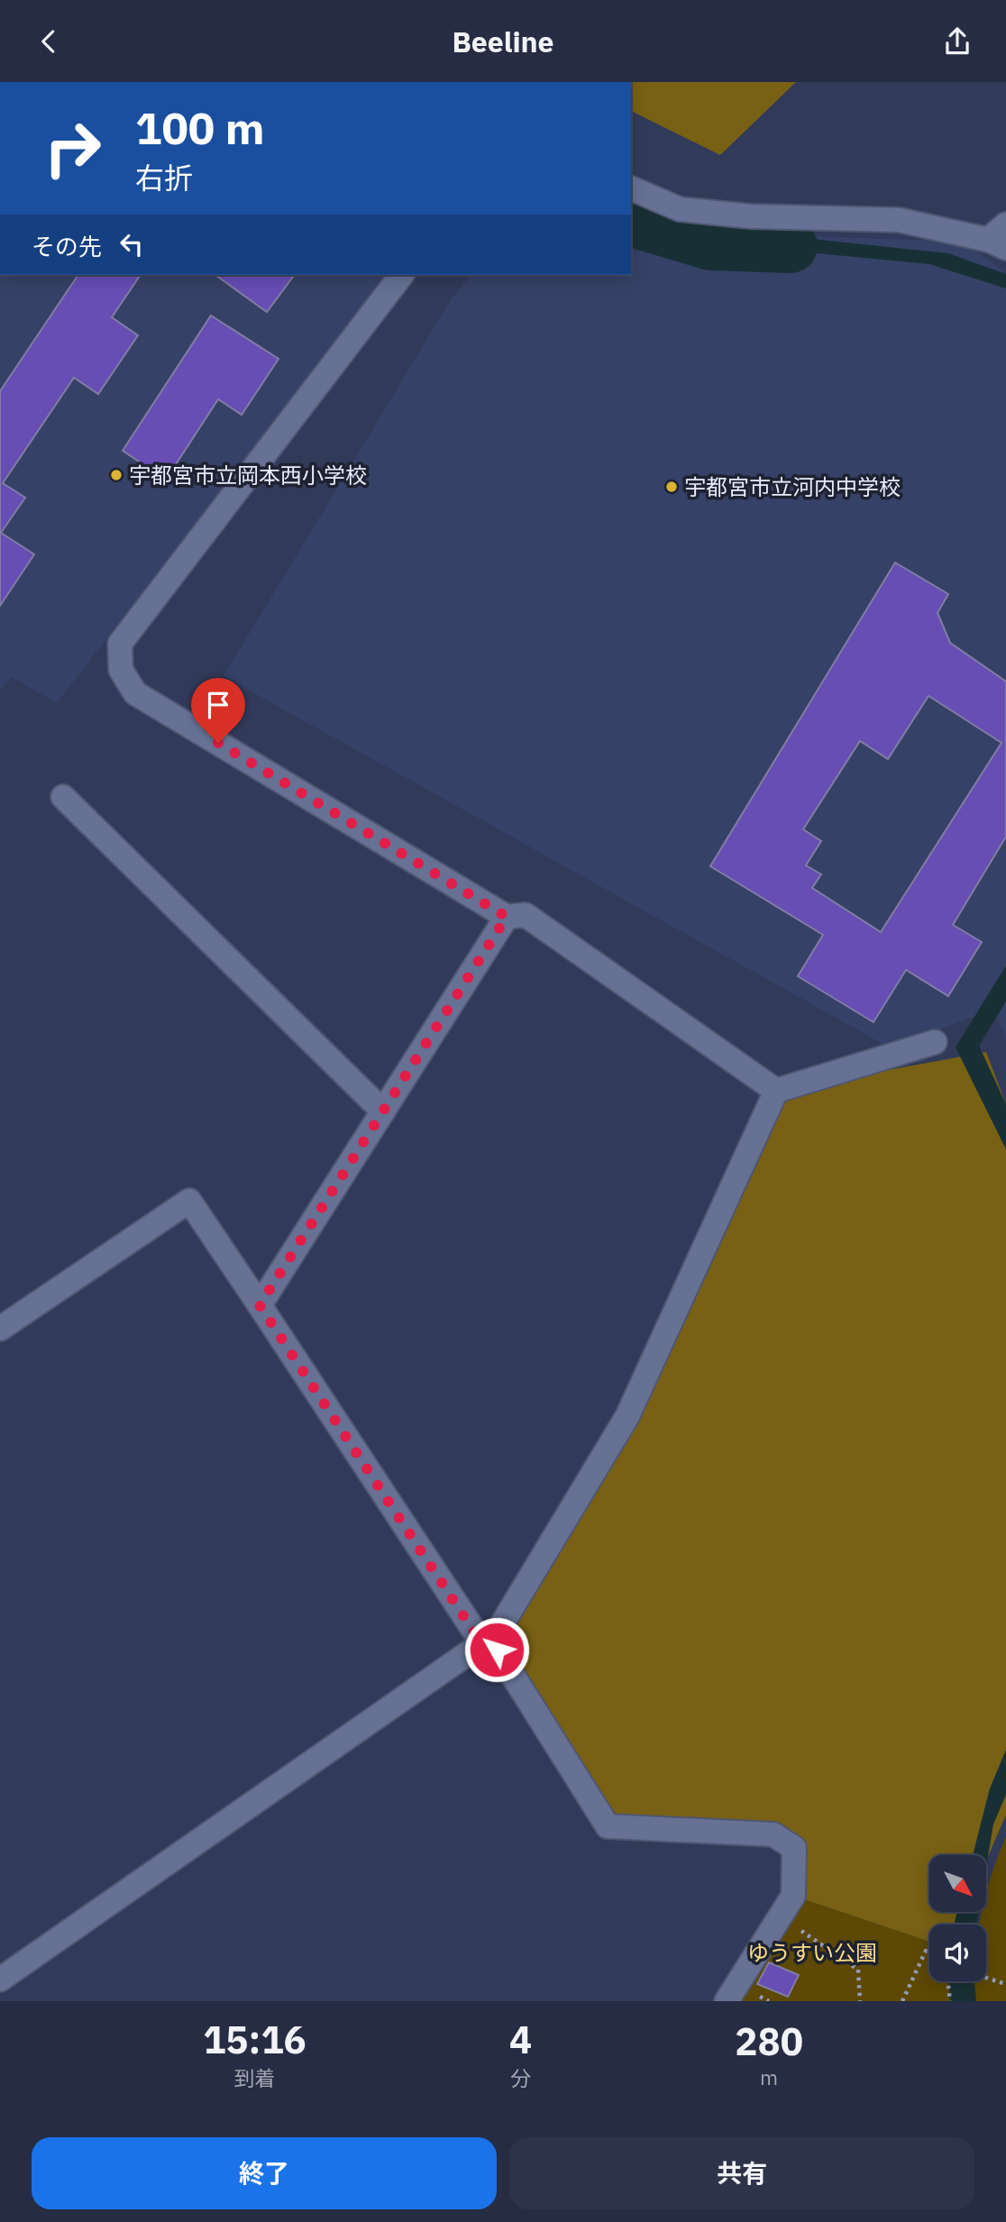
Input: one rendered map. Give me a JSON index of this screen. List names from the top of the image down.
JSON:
{
  "parks": ["ゆうすい公園"],
  "places": ["宇都宮市立岡本西小学校", "宇都宮市立河内中学校"],
  "north": "bottom right",
  "page": {
    "header": "Beeline",
    "turn": ["100 m", "右折"],
    "then": "その先",
    "eta": [
      "15:16",
      "到着",
      "4",
      "分",
      "280",
      "m"
    ],
    "buttons": ["終了", "共有"]
  }
}
